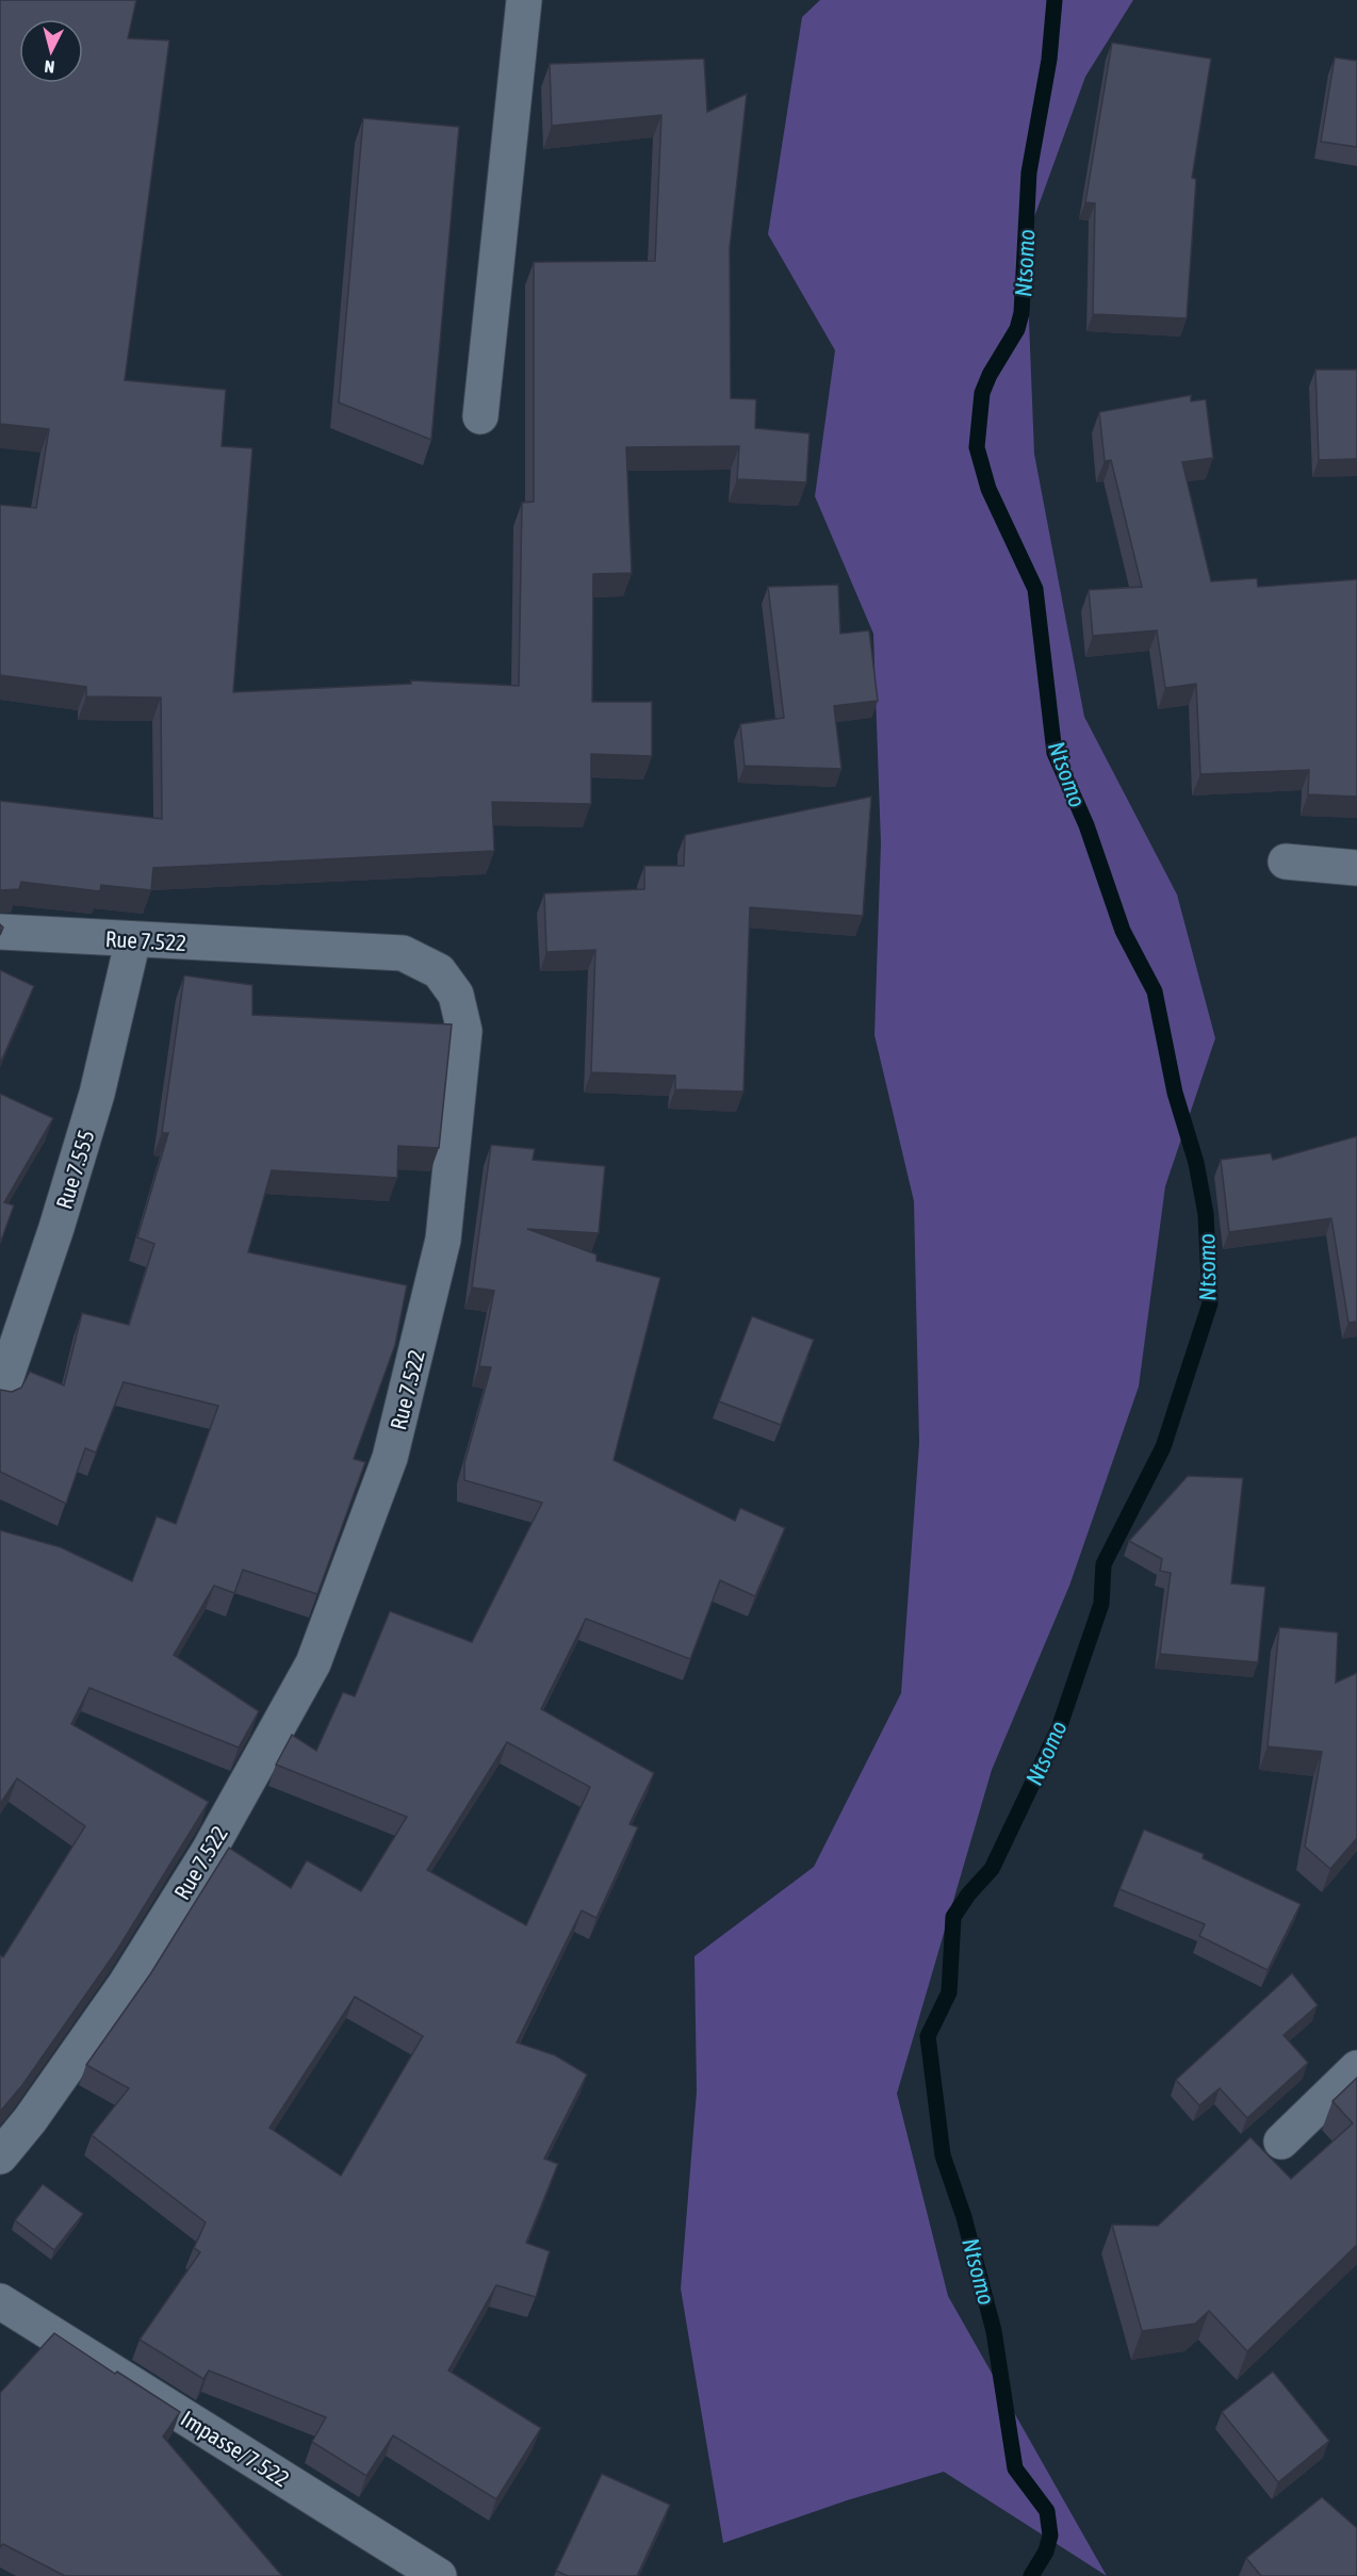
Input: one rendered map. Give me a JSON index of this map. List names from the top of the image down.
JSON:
{
  "streets": {
    "street": ["Rue 7.522", "Rue 7.555", "Impasse/7.522"]
  },
  "crossings": [
    ["Rue 7.522", "Rue 7.555"]
  ],
  "water": ["Ntsomo"],
  "north": "bottom"
}
